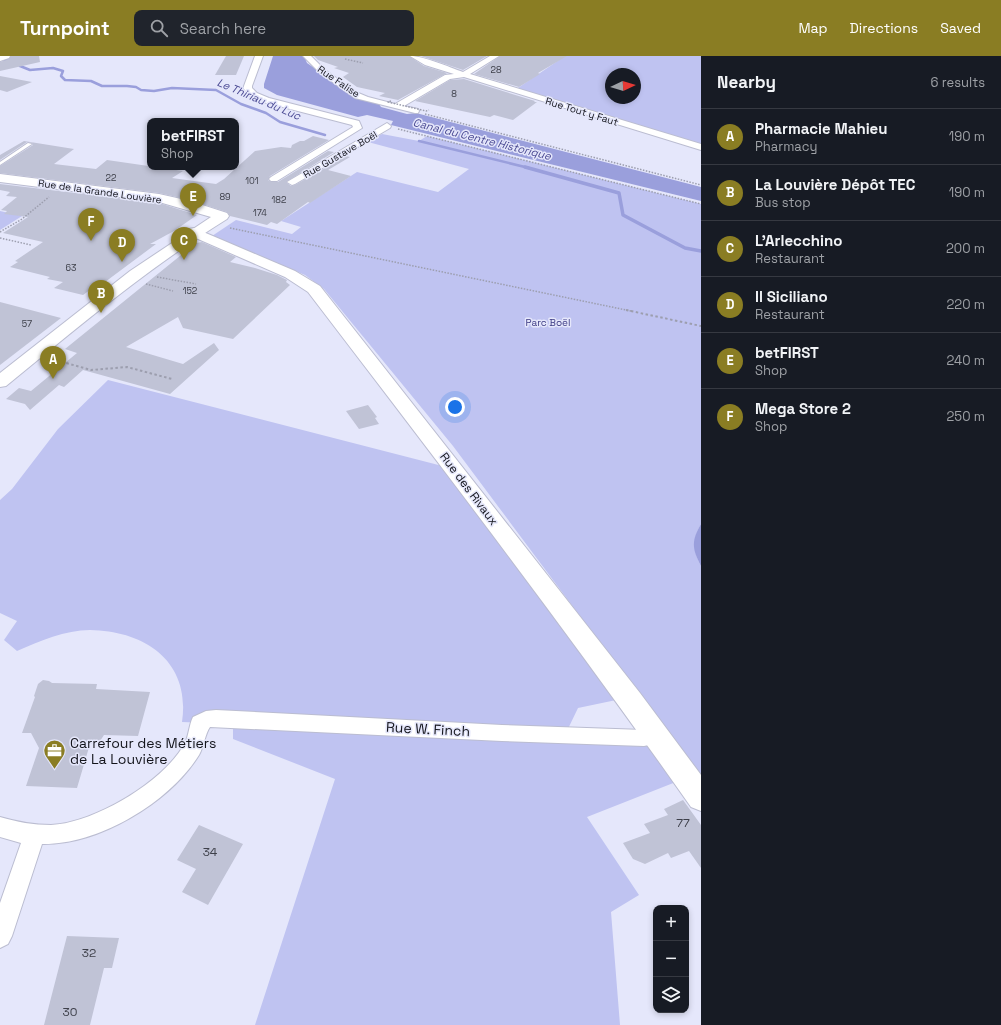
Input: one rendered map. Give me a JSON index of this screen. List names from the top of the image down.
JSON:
{
  "streets": {
    "street": [
      "Rue Falise",
      "Rue Tout y Faut",
      "Rue Gustave Boël",
      "Rue de la Grande Louvière",
      "Rue des Rivaux",
      "Rue W. Finch"
    ]
  },
  "crossings": [
    ["Rue des Rivaux", "Rue W. Finch"]
  ],
  "water": ["Le Thiriau du Luc", "Canal du Centre Historique"],
  "parks": ["Parc Boël"],
  "places": {
    "office": ["Carrefour des Métiers de La Louvière"]
  },
  "house_numbers": [
    "28",
    "8",
    "22",
    "101",
    "89",
    "182",
    "174",
    "63",
    "152",
    "57",
    "77",
    "34",
    "32",
    "30"
  ],
  "north": "right",
  "page": {
    "header": "Turnpoint",
    "search": "Search here",
    "nav": ["Map", "Directions", "Saved"],
    "heading": ["Nearby", "6 results"],
    "list": [
      {
        "mark": "A",
        "name": "Pharmacie Mahieu",
        "note": "Pharmacy",
        "value": "190 m"
      },
      {
        "mark": "B",
        "name": "La Louvière Dépôt TEC",
        "note": "Bus stop",
        "value": "190 m"
      },
      {
        "mark": "C",
        "name": "L'Arlecchino",
        "note": "Restaurant",
        "value": "200 m"
      },
      {
        "mark": "D",
        "name": "Il Siciliano",
        "note": "Restaurant",
        "value": "220 m"
      },
      {
        "mark": "E",
        "name": "betFIRST",
        "note": "Shop",
        "value": "240 m"
      },
      {
        "mark": "F",
        "name": "Mega Store 2",
        "note": "Shop",
        "value": "250 m"
      }
    ],
    "popup": ["betFIRST", "Shop"],
    "pins": [
      "E",
      "F",
      "C",
      "D",
      "B",
      "A"
    ],
    "map_buttons": ["+", "−"]
  }
}
